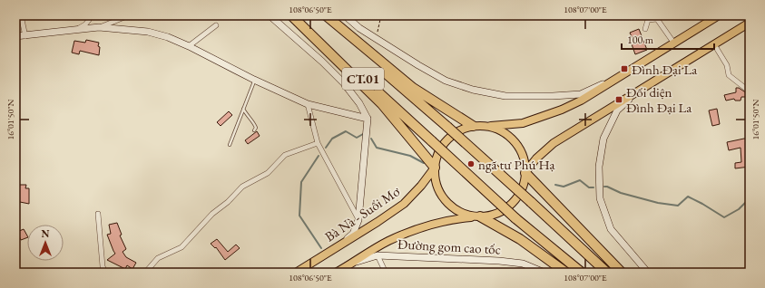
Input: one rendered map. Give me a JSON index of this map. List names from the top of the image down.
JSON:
{
  "streets": {
    "highway": ["CT.01"],
    "main road": ["Bà Nà - Suối Mơ", "Đường gom cao tốc"]
  },
  "places": {
    "transit": ["Đình Đại La", "Đối diện Đình Đại La"],
    "other": ["ngã tư Phú Hạ"]
  },
  "scale_bar": "100 m",
  "north": "top",
  "coordinates": ["108°06'50\"E", "108°07'00\"E", "16°01'50\"N"]
}
